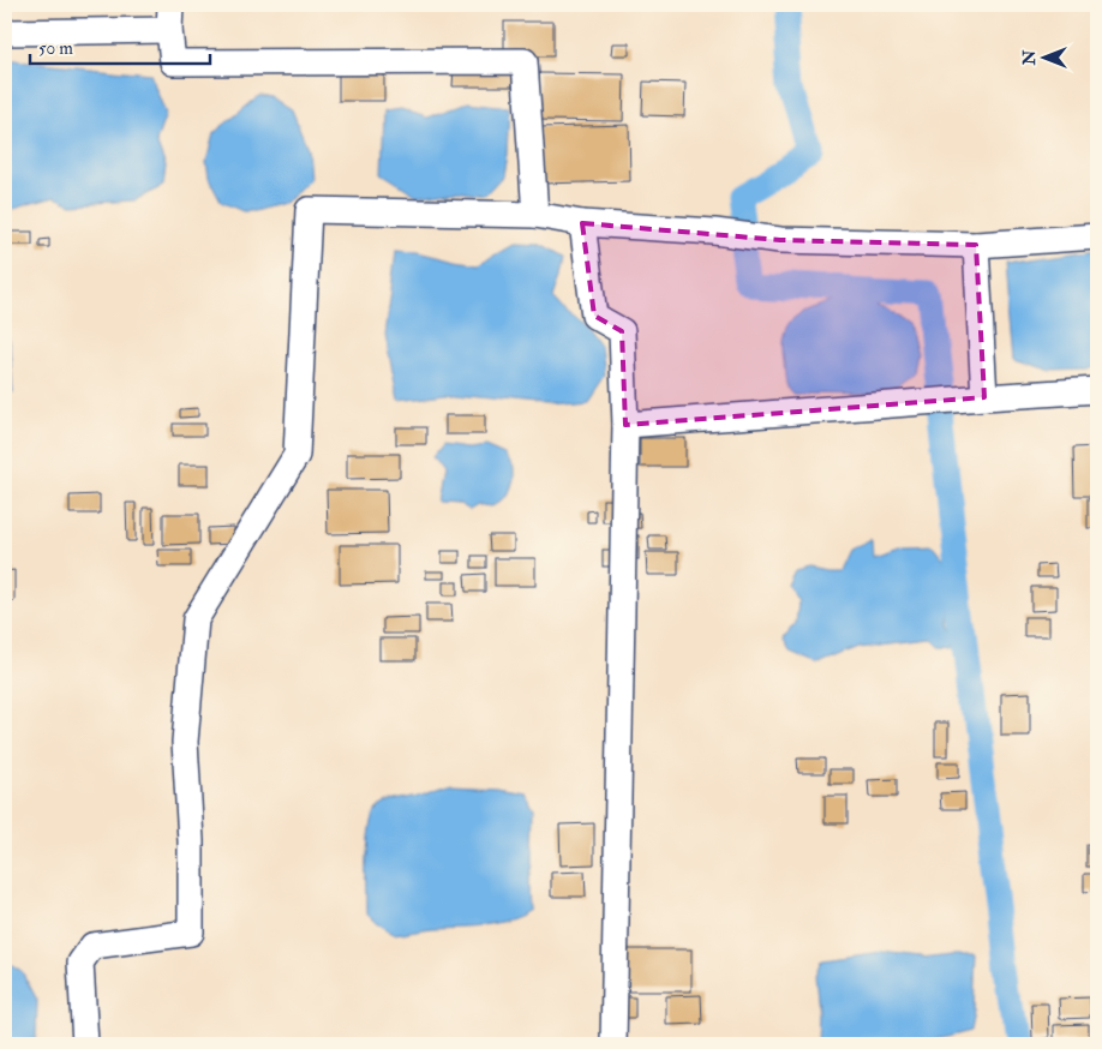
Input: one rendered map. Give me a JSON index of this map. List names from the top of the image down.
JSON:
{
  "scale_bar": "50 m",
  "north": "left"
}
